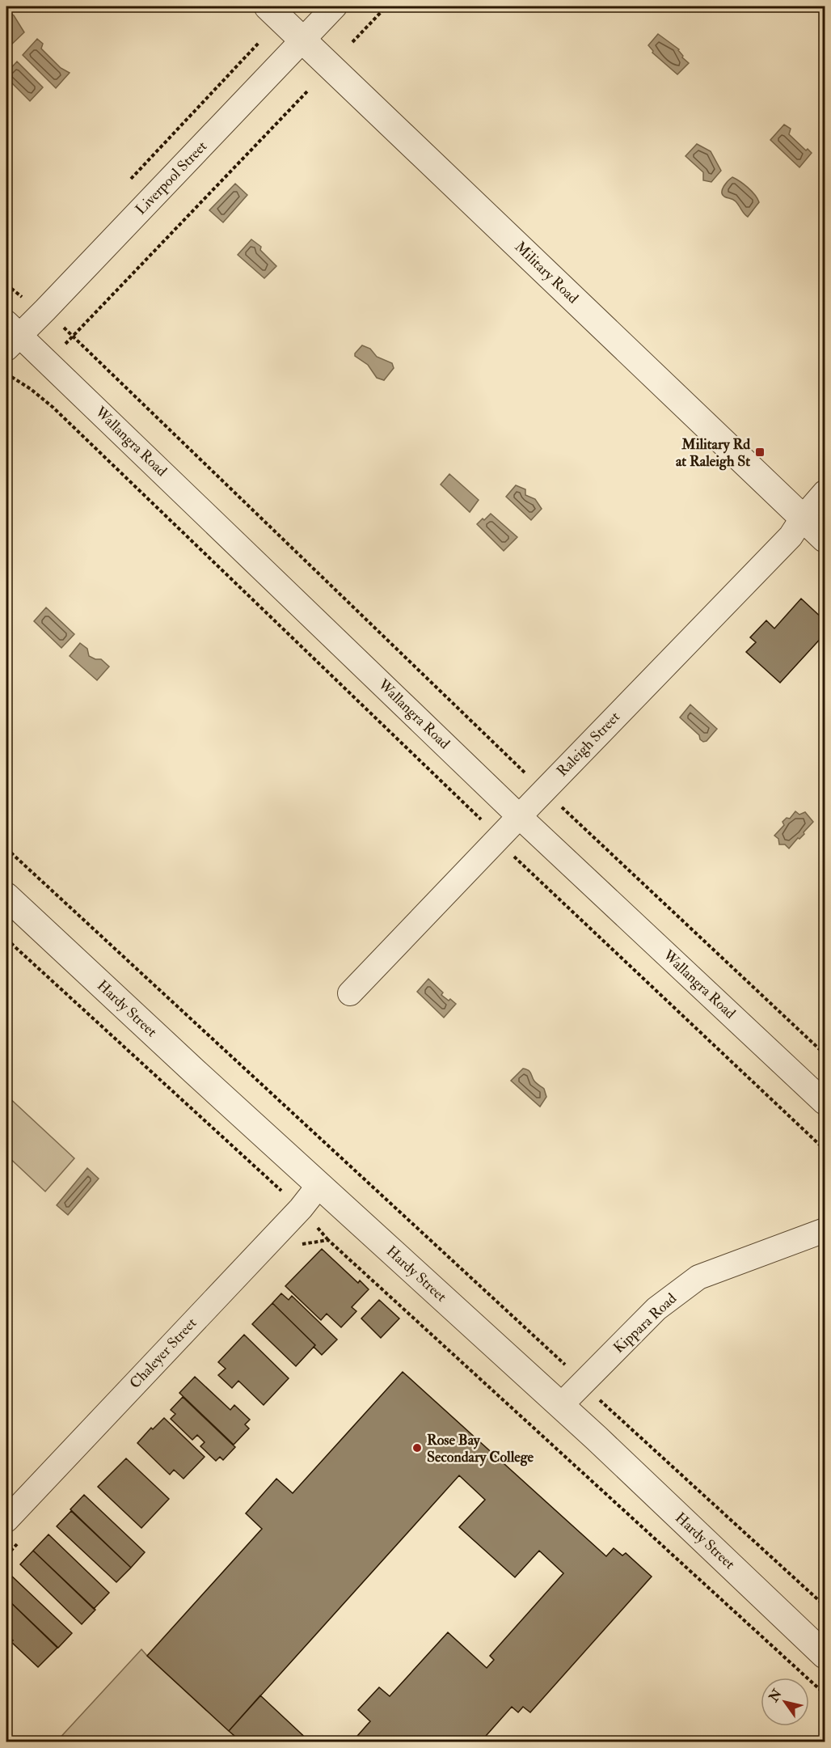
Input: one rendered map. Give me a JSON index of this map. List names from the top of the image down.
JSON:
{
  "streets": {
    "street": [
      "Liverpool Street",
      "Military Road",
      "Wallangra Road",
      "Raleigh Street",
      "Hardy Street",
      "Kippara Road",
      "Chaleyer Street"
    ]
  },
  "crossings": [
    ["Liverpool Street", "Military Road"],
    ["Liverpool Street", "Wallangra Road"],
    ["Military Road", "Raleigh Street"],
    ["Wallangra Road", "Raleigh Street"],
    ["Hardy Street", "Kippara Road"],
    ["Hardy Street", "Chaleyer Street"]
  ],
  "places": {
    "transit": ["Military Rd at Raleigh St"],
    "other": ["Rose Bay Secondary College"]
  },
  "north": "top left"
}
